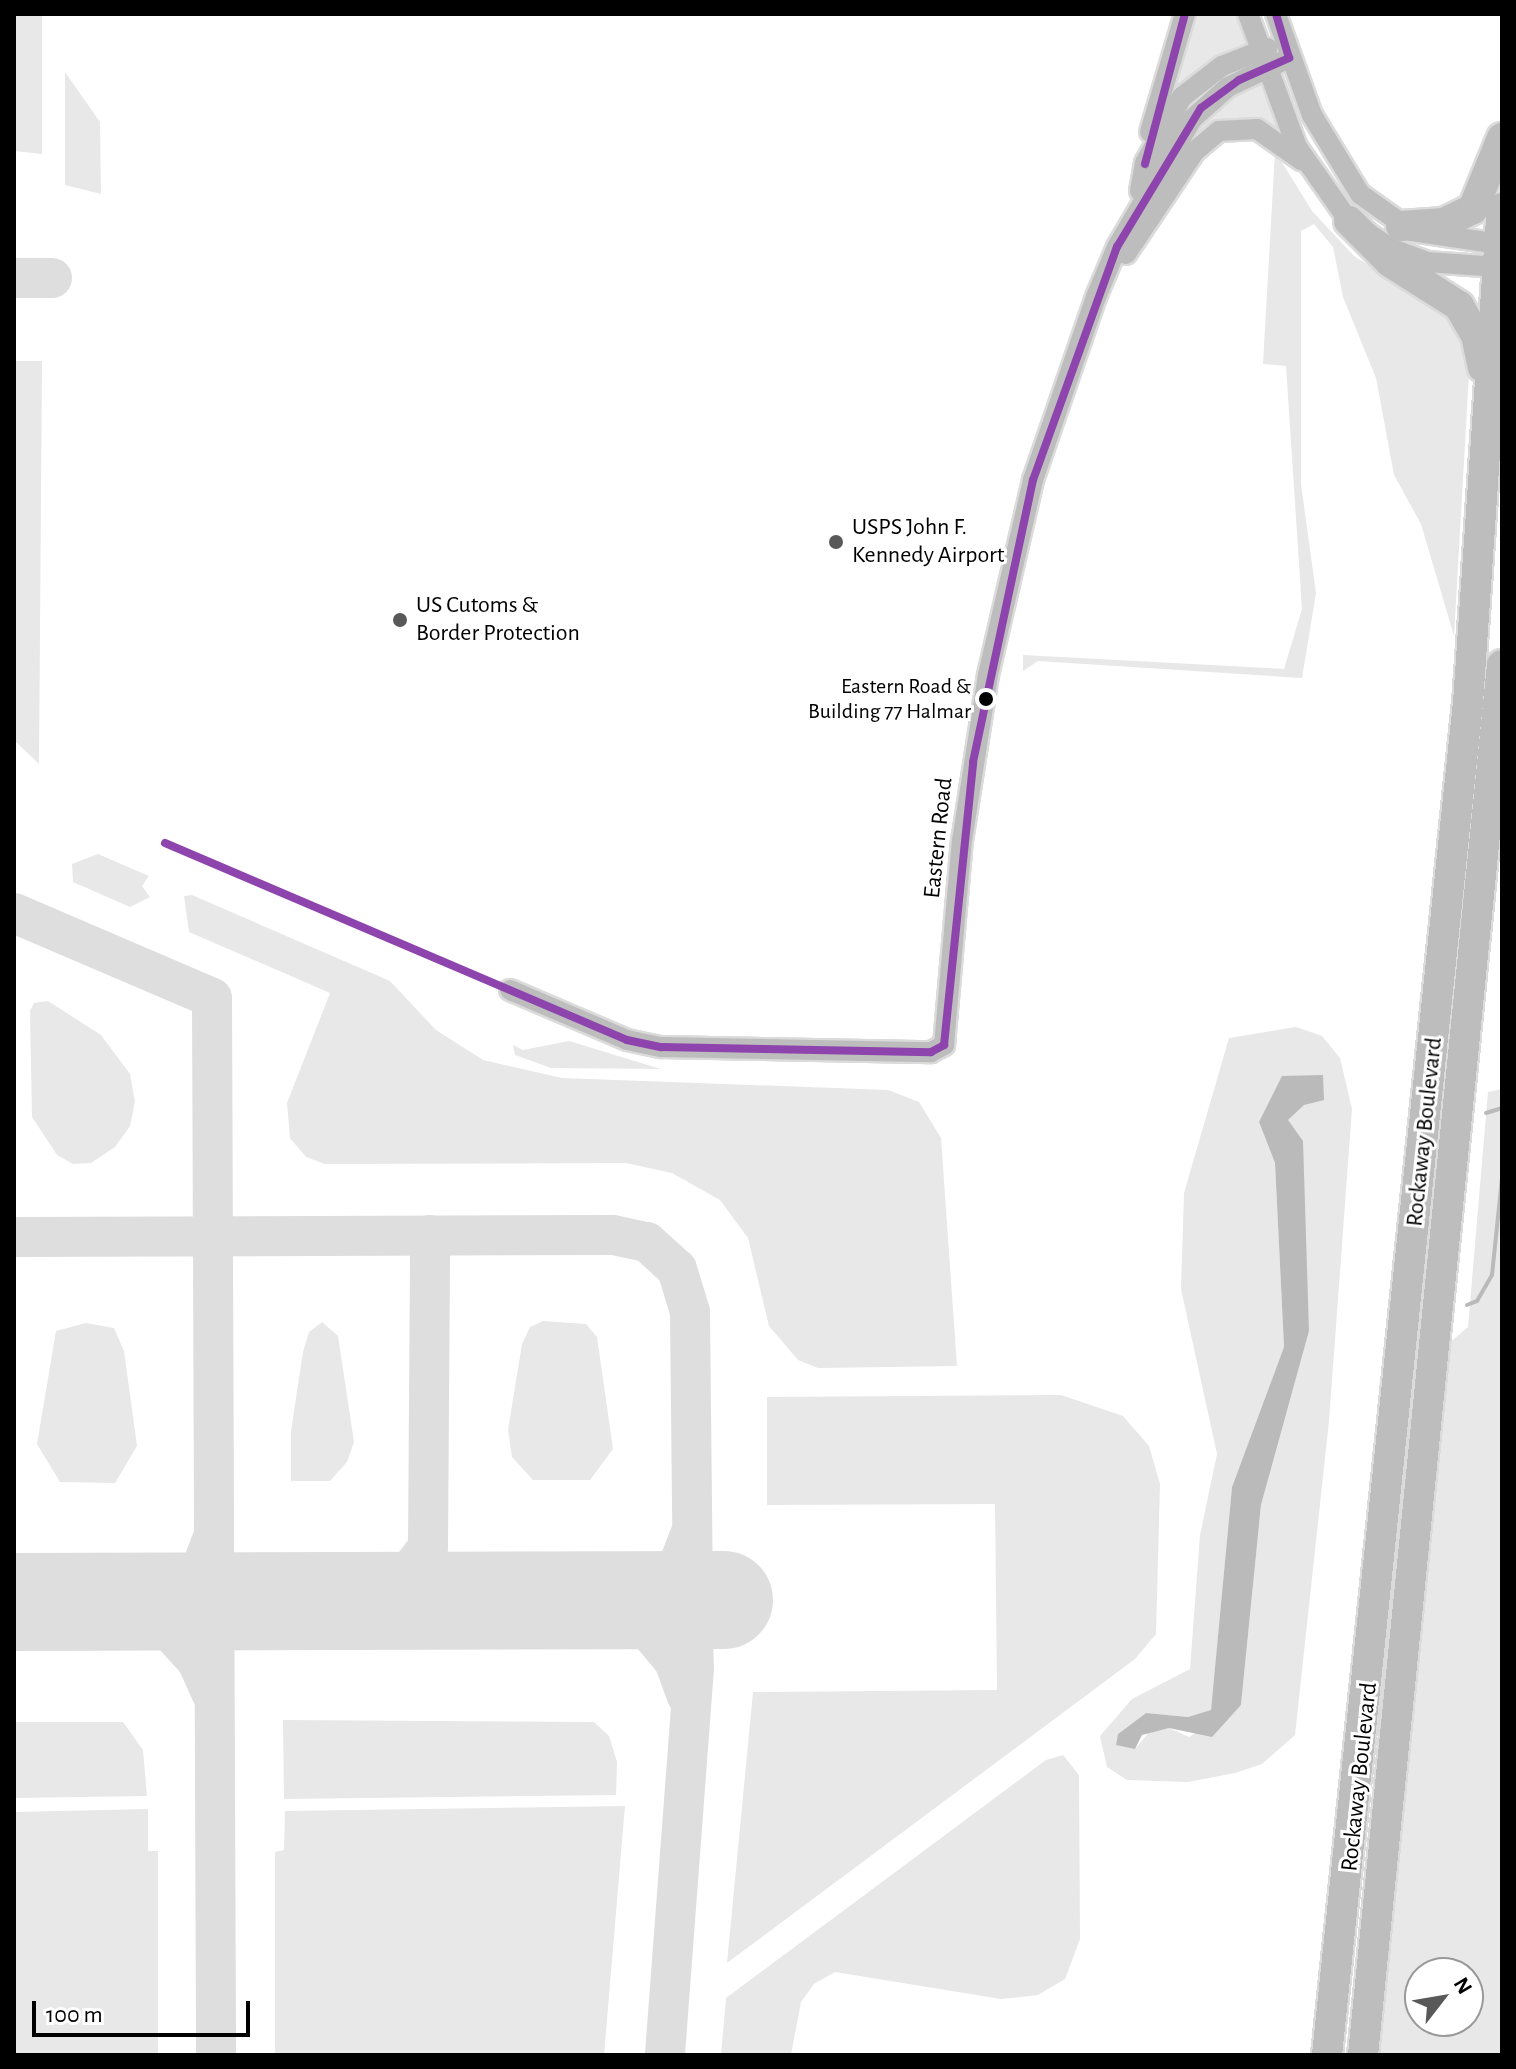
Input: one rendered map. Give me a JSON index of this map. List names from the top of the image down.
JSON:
{
  "streets": {
    "highway": ["Rockaway Boulevard"],
    "street": ["Eastern Road"]
  },
  "places": ["USPS John F. Kennedy Airport", "US Cutoms & Border Protection", "Eastern Road & Building 77 Halmar"],
  "scale_bar": "100 m",
  "north": "top right"
}
